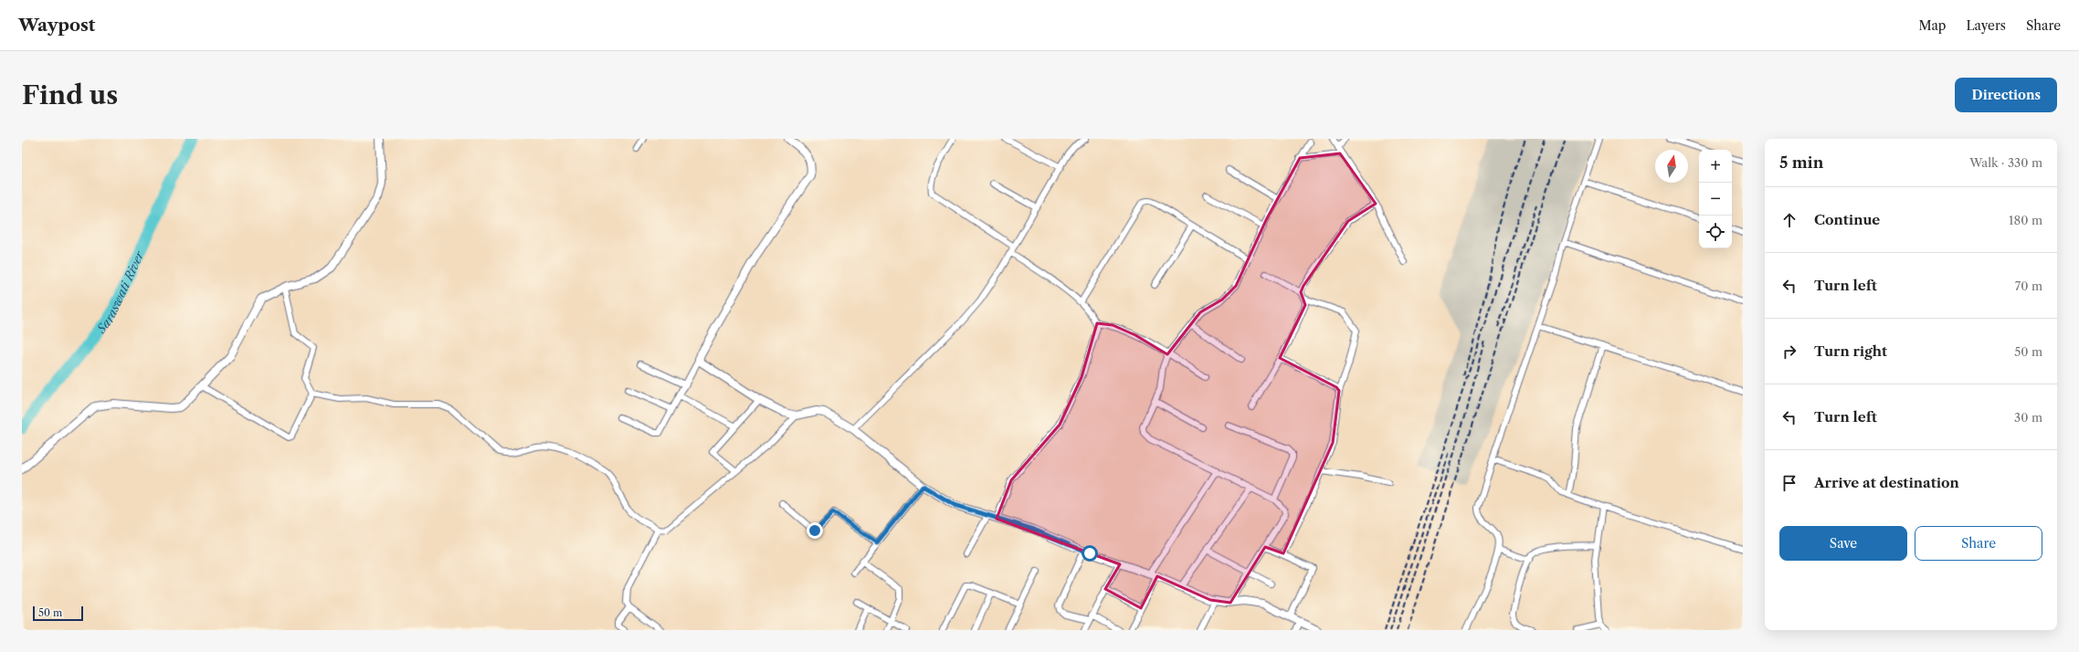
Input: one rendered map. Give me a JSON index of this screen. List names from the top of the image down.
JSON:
{
  "water": ["Saraswati River"],
  "scale_bar": "50 m",
  "north": "top",
  "page": {
    "header": "Waypost",
    "nav": ["Map", "Layers", "Share"],
    "buttons": [
      "Directions",
      ["Save", "Share"]
    ],
    "title": "Find us",
    "heading": ["5 min", "Walk · 330 m"],
    "map_buttons": ["+", "−"],
    "list": [
      ["Continue", "180 m"],
      ["Turn left", "70 m"],
      ["Turn right", "50 m"],
      ["Turn left", "30 m"],
      "Arrive at destination"
    ],
    "scale": "50 m"
  }
}
